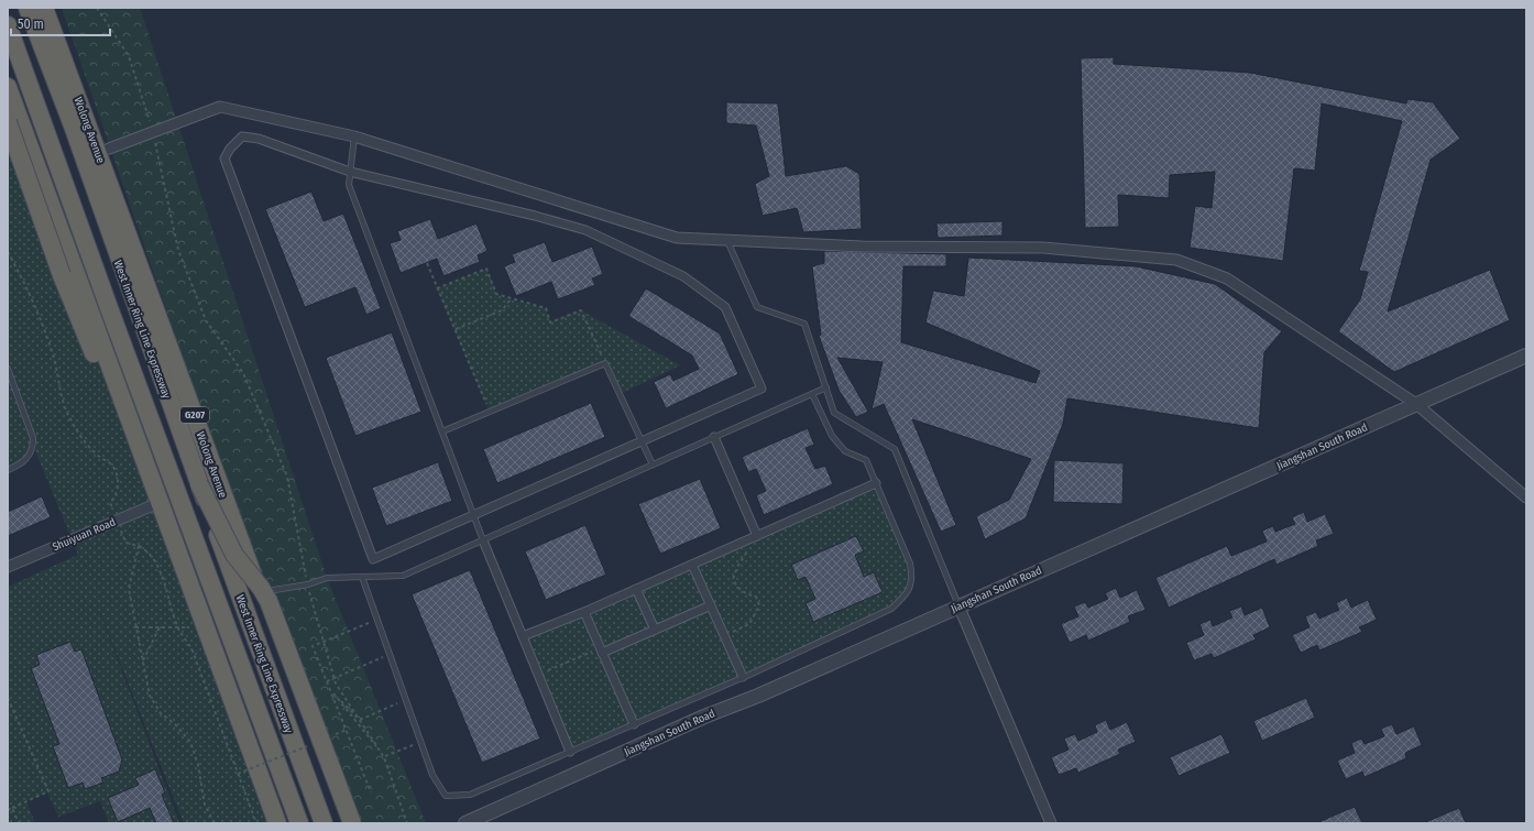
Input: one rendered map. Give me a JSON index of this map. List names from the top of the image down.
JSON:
{
  "streets": {
    "highway": ["Wolong Avenue", "West Inner Ring Line Expressway", "G207"],
    "street": ["Jiangshan South Road", "Shuiyuan Road"]
  },
  "scale_bar": "50 m"
}
